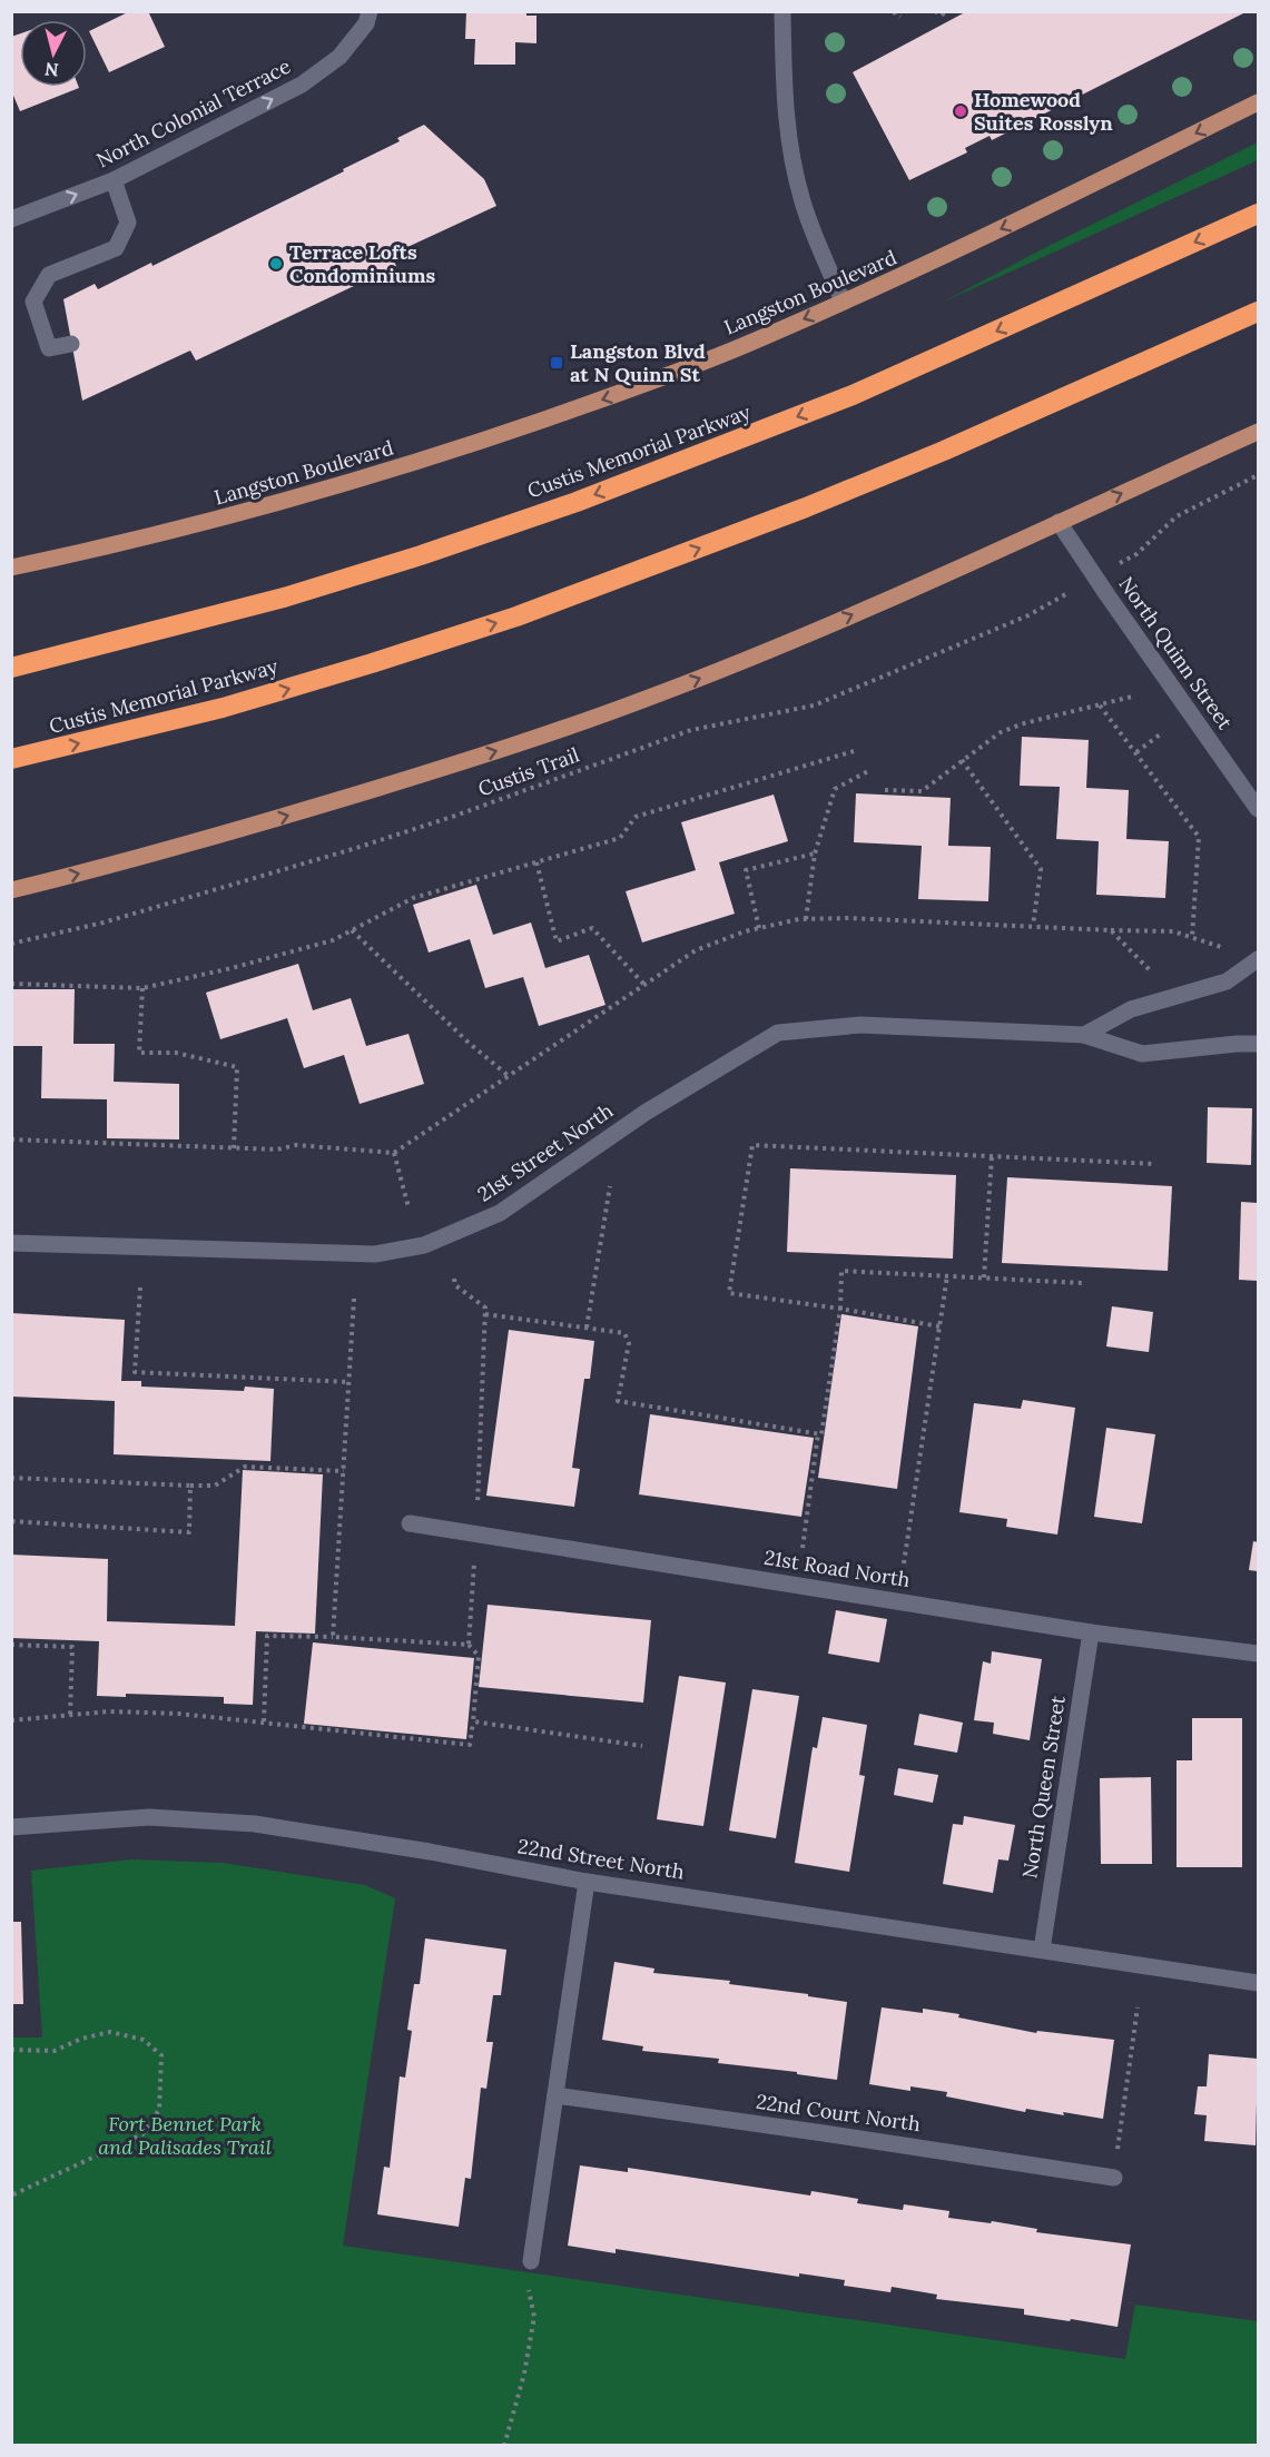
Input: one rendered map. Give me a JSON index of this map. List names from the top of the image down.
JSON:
{
  "streets": {
    "highway": ["Custis Memorial Parkway"],
    "main road": ["Langston Boulevard"],
    "street": [
      "North Colonial Terrace",
      "North Quinn Street",
      "21st Street North",
      "21st Road North",
      "North Queen Street",
      "22nd Street North",
      "22nd Court North"
    ],
    "path": ["Custis Trail"]
  },
  "crossings": [
    ["21st Road North", "North Queen Street"],
    ["North Queen Street", "22nd Street North"]
  ],
  "one_way": ["North Colonial Terrace", "Langston Boulevard"],
  "parks": ["Fort Bennet Park and Palisades Trail"],
  "places": {
    "other": ["Homewood Suites Rosslyn", "Terrace Lofts Condominiums"],
    "transit": ["Langston Blvd at N Quinn St"]
  },
  "north": "bottom"
}
